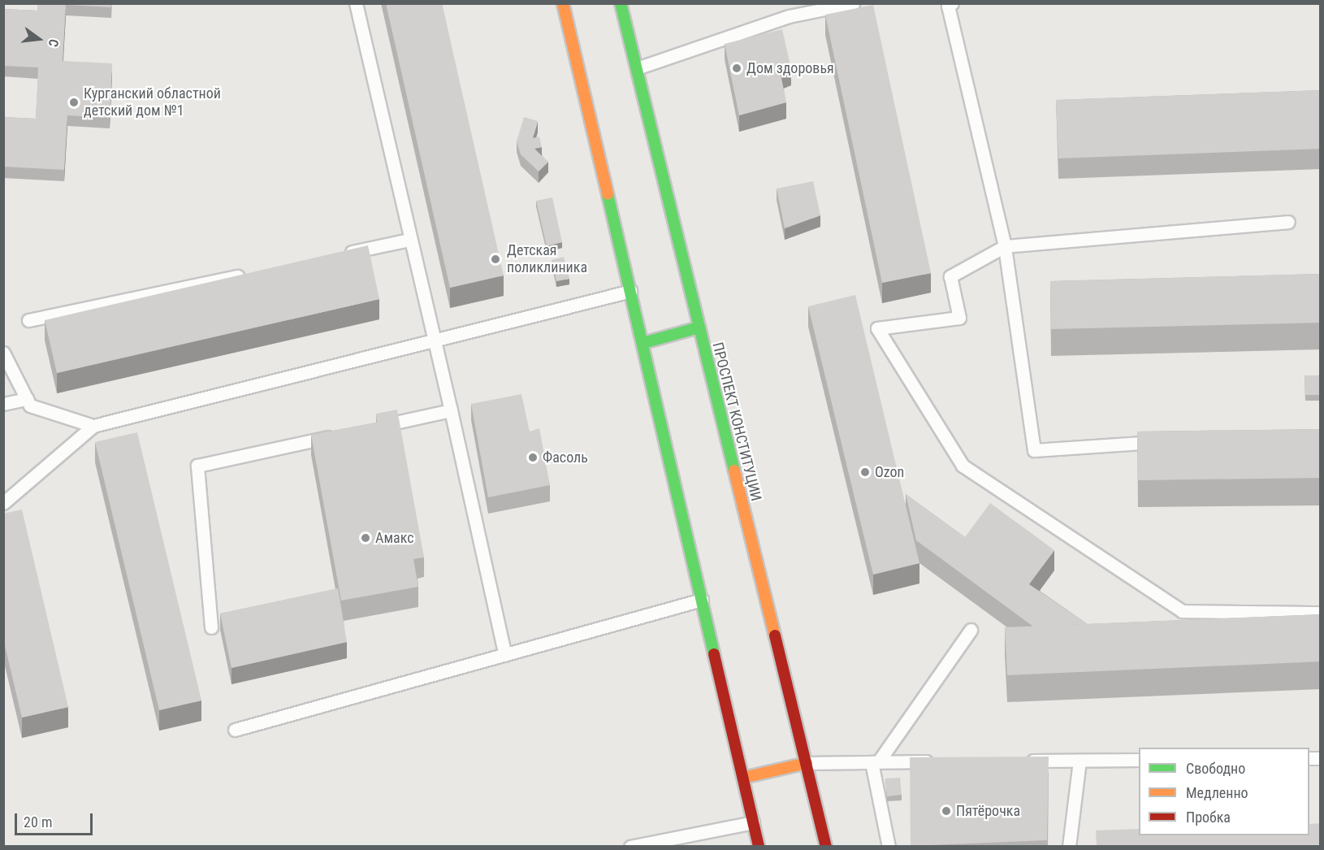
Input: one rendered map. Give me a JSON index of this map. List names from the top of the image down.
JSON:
{
  "streets": {
    "main road": ["ПРОСПЕКТ КОНСТИТУЦИИ"]
  },
  "places": [
    "Дом здоровья",
    "Курганский областной детский дом №1",
    "Детская поликлиника",
    "Фасоль",
    "Ozon",
    "Амакс",
    "Пятёрочка"
  ],
  "legend": ["Свободно", "Медленно", "Пробка"],
  "scale_bar": "20 m",
  "north": "right"
}
